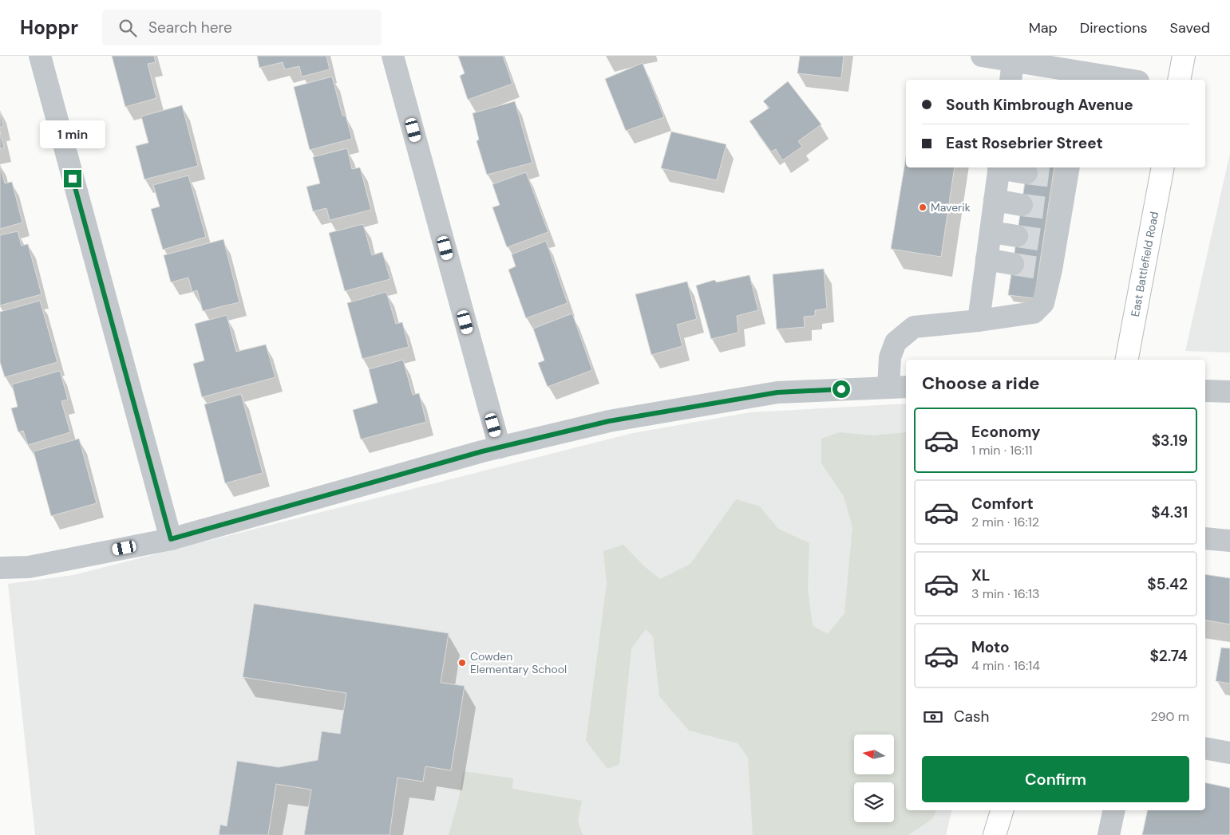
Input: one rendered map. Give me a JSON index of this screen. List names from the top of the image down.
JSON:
{
  "streets": {
    "main road": ["East Battlefield Road"]
  },
  "places": ["Maverik", "Cowden Elementary School"],
  "north": "left",
  "page": {
    "header": "Hoppr",
    "search": "Search here",
    "nav": ["Map", "Directions", "Saved"],
    "banner": ["South Kimbrough Avenue", "East Rosebrier Street"],
    "bubble": "1 min",
    "heading": "Choose a ride",
    "list": [
      {
        "name": "Economy",
        "note": "1 min · 16:11",
        "value": "$3.19"
      },
      {
        "name": "Comfort",
        "note": "2 min · 16:12",
        "value": "$4.31"
      },
      {
        "name": "XL",
        "note": "3 min · 16:13",
        "value": "$5.42"
      },
      {
        "name": "Moto",
        "note": "4 min · 16:14",
        "value": "$2.74"
      }
    ],
    "pay": ["Cash", "290 m"],
    "buttons": "Confirm"
  }
}
